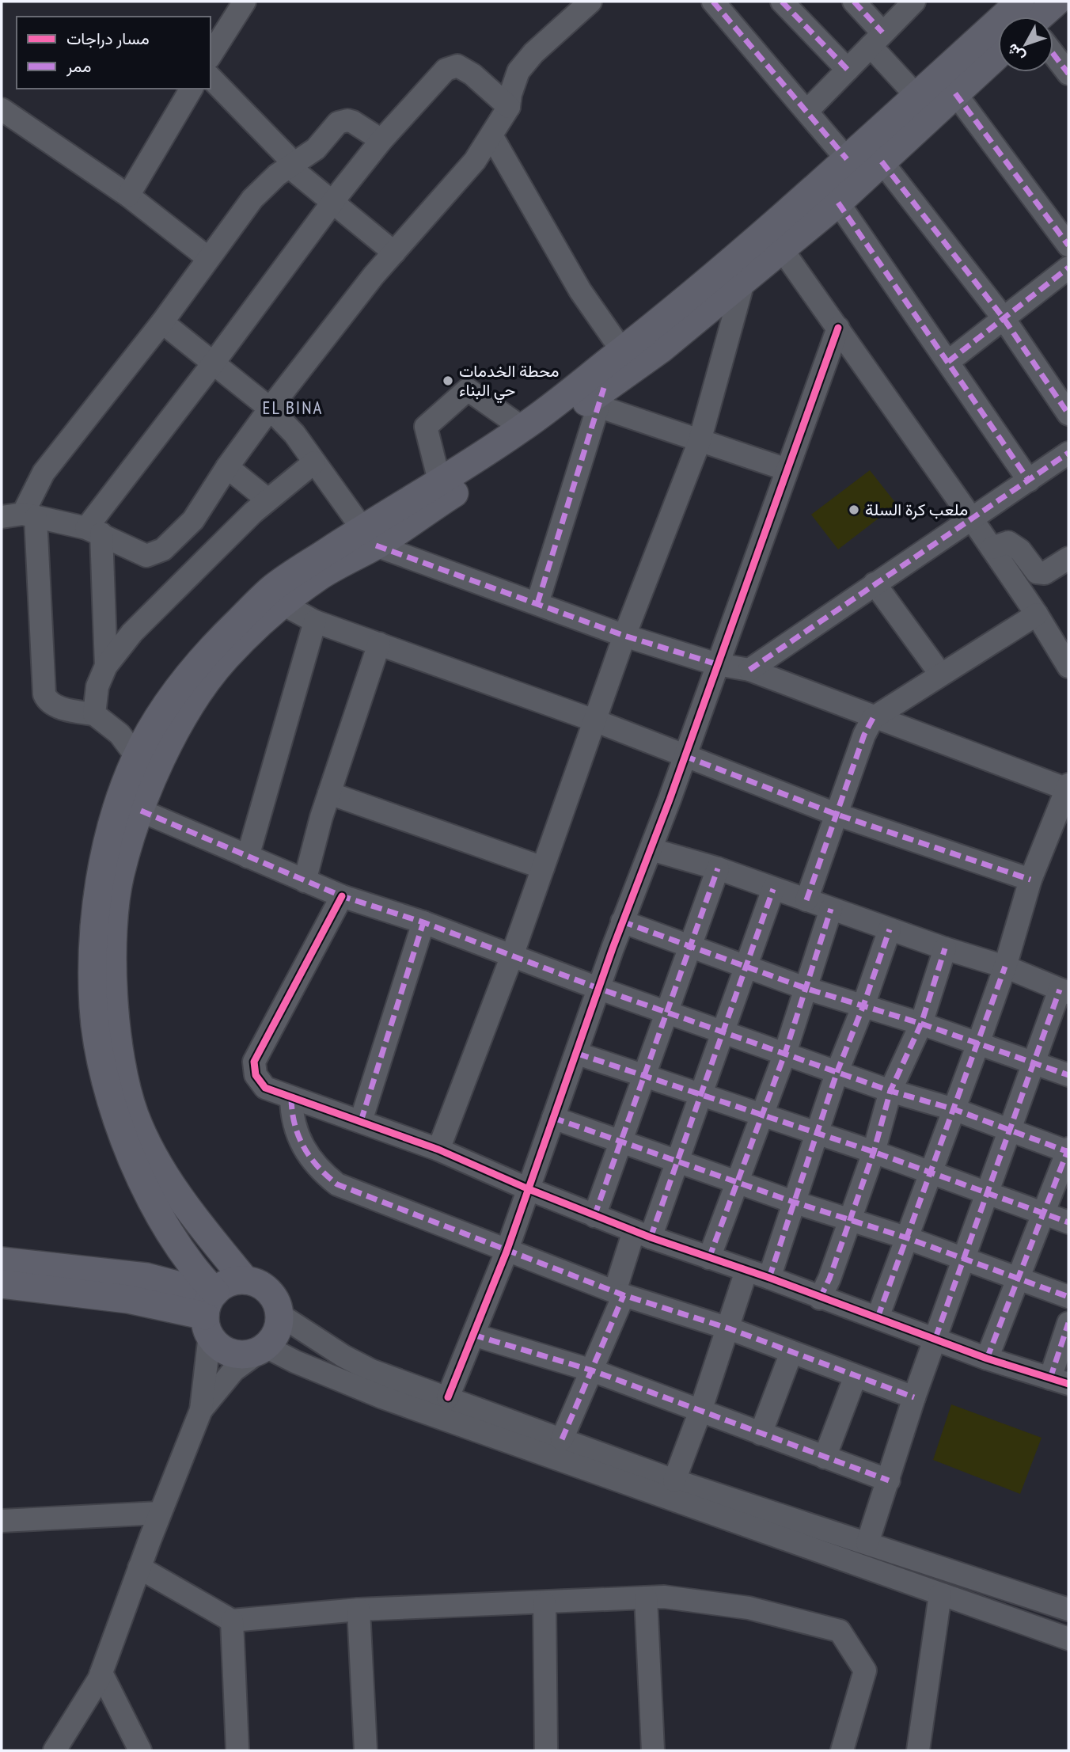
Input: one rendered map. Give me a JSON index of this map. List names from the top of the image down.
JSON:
{
  "districts": ["EL BINA"],
  "places": ["محطة الخدمات حي البناء", "ملعب كرة السلة"],
  "legend": ["مسار دراجات", "ممر"],
  "north": "bottom left"
}
